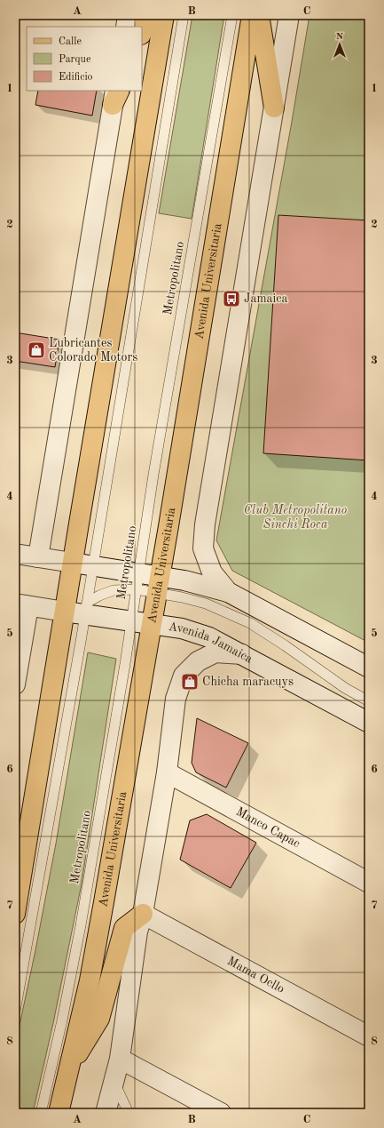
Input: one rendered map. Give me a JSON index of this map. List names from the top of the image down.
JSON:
{
  "streets": {
    "main road": ["Avenida Universitaria"],
    "street": ["Avenida Jamaica", "Manco Capac", "Mama Ocllo"],
    "lane": ["Metropolitano"]
  },
  "crossings": [
    ["Metropolitano", "Avenida Jamaica"],
    ["Avenida Universitaria", "Avenida Jamaica"]
  ],
  "parks": ["Club Metropolitano Sinchi Roca"],
  "places": {
    "bus stop": ["Jamaica"],
    "shop": ["Lubricantes Colorado Motors", "Chicha maracuys"]
  },
  "legend": ["Calle", "Parque", "Edificio"],
  "north": "top",
  "grid": {
    "columns": ["A", "B", "C"],
    "rows": [
      "1",
      "2",
      "3",
      "4",
      "5",
      "6",
      "7",
      "8"
    ]
  }
}
